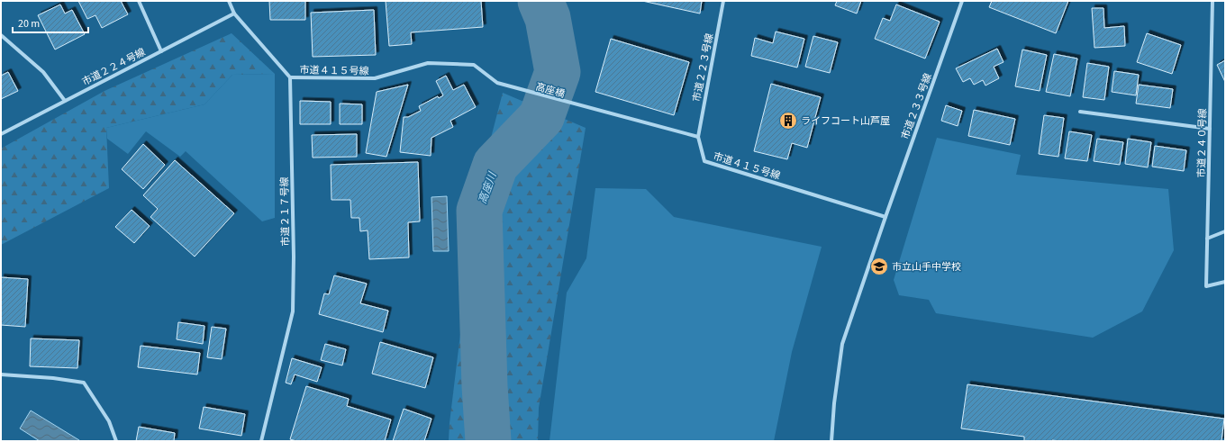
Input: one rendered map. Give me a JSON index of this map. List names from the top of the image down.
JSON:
{
  "streets": {
    "street": [
      "市道２２４号線",
      "市道２２３号線",
      "市道４１５号線",
      "高座橋",
      "市道２３３号線",
      "市道２４０号線",
      "市道２１７号線"
    ]
  },
  "crossings": [
    ["市道２２３号線", "市道４１５号線"],
    ["市道２２３号線", "高座橋"],
    ["市道４１５号線", "高座橋"],
    ["市道４１５号線", "市道２３３号線"],
    ["市道４１５号線", "市道２１７号線"]
  ],
  "water": ["高座川"],
  "places": {
    "building": ["ライフコート山芦屋"],
    "school or university": ["市立山手中学校"]
  },
  "scale_bar": "20 m"
}
